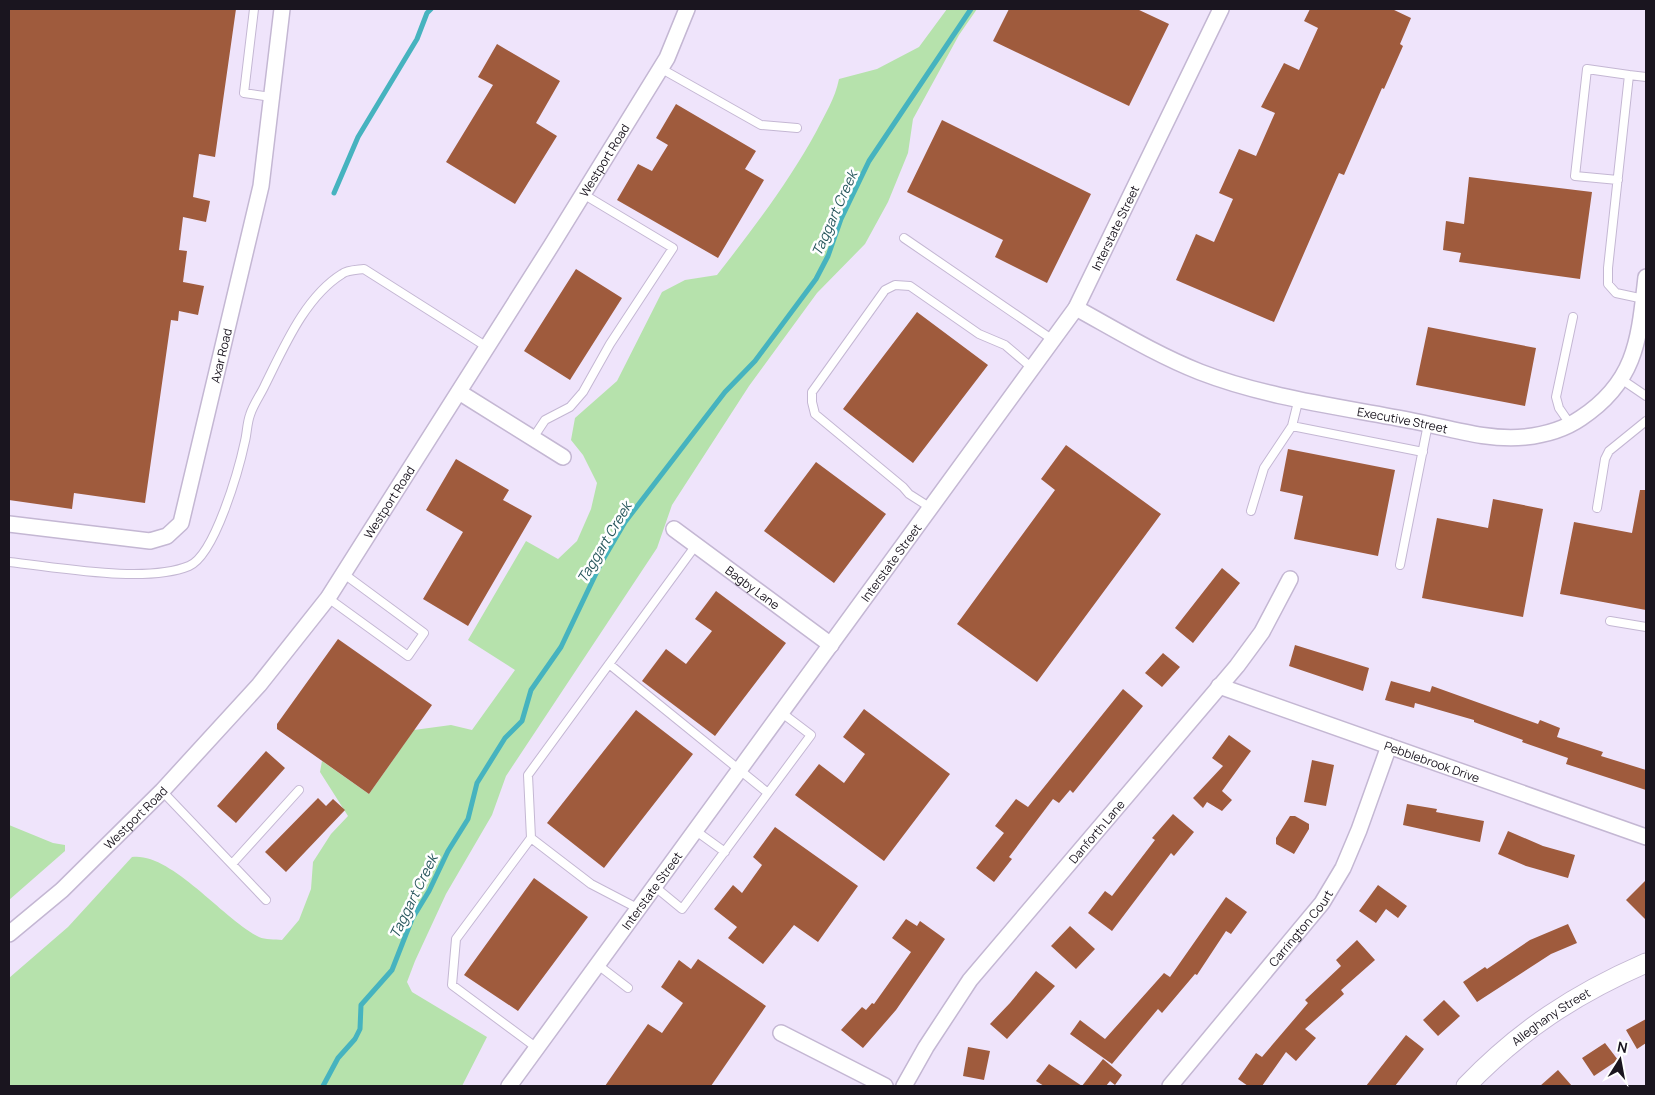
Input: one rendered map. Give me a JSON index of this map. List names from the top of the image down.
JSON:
{
  "streets": {
    "street": [
      "Westport Road",
      "Interstate Street",
      "Axar Road",
      "Executive Street",
      "Bagby Lane",
      "Pebblebrook Drive",
      "Danforth Lane",
      "Carrington Court",
      "Alleghany Street"
    ]
  },
  "crossings": [
    ["Interstate Street", "Executive Street"],
    ["Interstate Street", "Bagby Lane"],
    ["Pebblebrook Drive", "Danforth Lane"],
    ["Pebblebrook Drive", "Carrington Court"]
  ],
  "water": ["Taggart Creek"],
  "north": "top"
}
